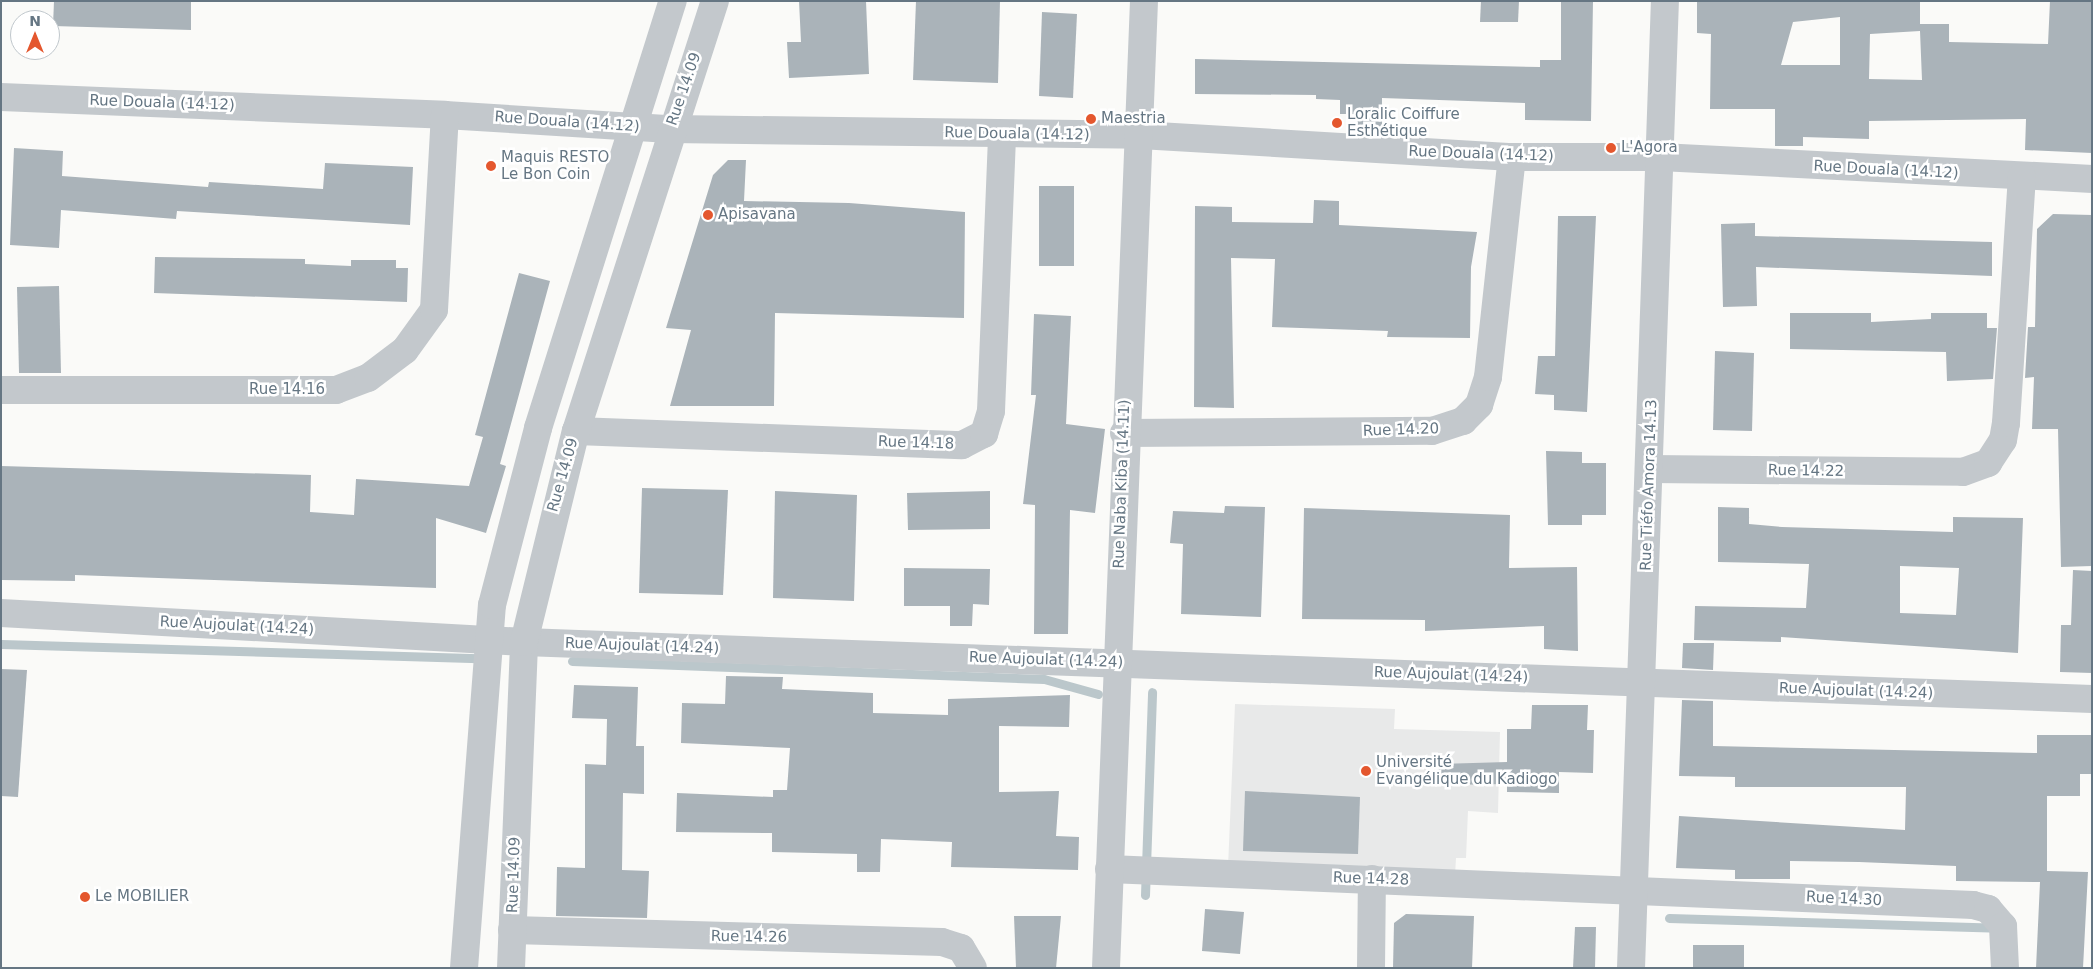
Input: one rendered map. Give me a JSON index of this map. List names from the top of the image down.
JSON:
{
  "streets": {
    "street": [
      "Rue 14.09",
      "Rue Douala (14.12)",
      "Rue 14.16",
      "Rue 14.20",
      "Rue 14.18",
      "Rue 14.22",
      "Rue Naba Kiba (14.11)",
      "Rue Tiéfo Amora 14.13",
      "Rue Aujoulat (14.24)",
      "Rue 14.28",
      "Rue 14.30",
      "Rue 14.26"
    ]
  },
  "crossings": [
    ["Rue 14.09", "Rue Douala (14.12)"],
    ["Rue 14.09", "Rue 14.18"],
    ["Rue 14.09", "Rue Aujoulat (14.24)"],
    ["Rue 14.09", "Rue 14.26"],
    ["Rue Douala (14.12)", "Rue 14.16"],
    ["Rue Douala (14.12)", "Rue 14.20"],
    ["Rue Douala (14.12)", "Rue 14.18"],
    ["Rue Douala (14.12)", "Rue 14.22"],
    ["Rue Douala (14.12)", "Rue Naba Kiba (14.11)"],
    ["Rue Douala (14.12)", "Rue Tiéfo Amora 14.13"],
    ["Rue 14.20", "Rue Naba Kiba (14.11)"],
    ["Rue 14.22", "Rue Tiéfo Amora 14.13"],
    ["Rue Naba Kiba (14.11)", "Rue Aujoulat (14.24)"],
    ["Rue Naba Kiba (14.11)", "Rue 14.28"],
    ["Rue Tiéfo Amora 14.13", "Rue Aujoulat (14.24)"],
    ["Rue Tiéfo Amora 14.13", "Rue 14.28"],
    ["Rue Tiéfo Amora 14.13", "Rue 14.30"],
    ["Rue 14.28", "Rue 14.30"]
  ],
  "places": [
    "Maestria",
    "Loralic Coiffure Esthétique",
    "L'Agora",
    "Maquis RESTO Le Bon Coin",
    "Apisavana",
    "Université Evangélique du Kadiogo",
    "Le MOBILIER"
  ],
  "north": "top"
}
